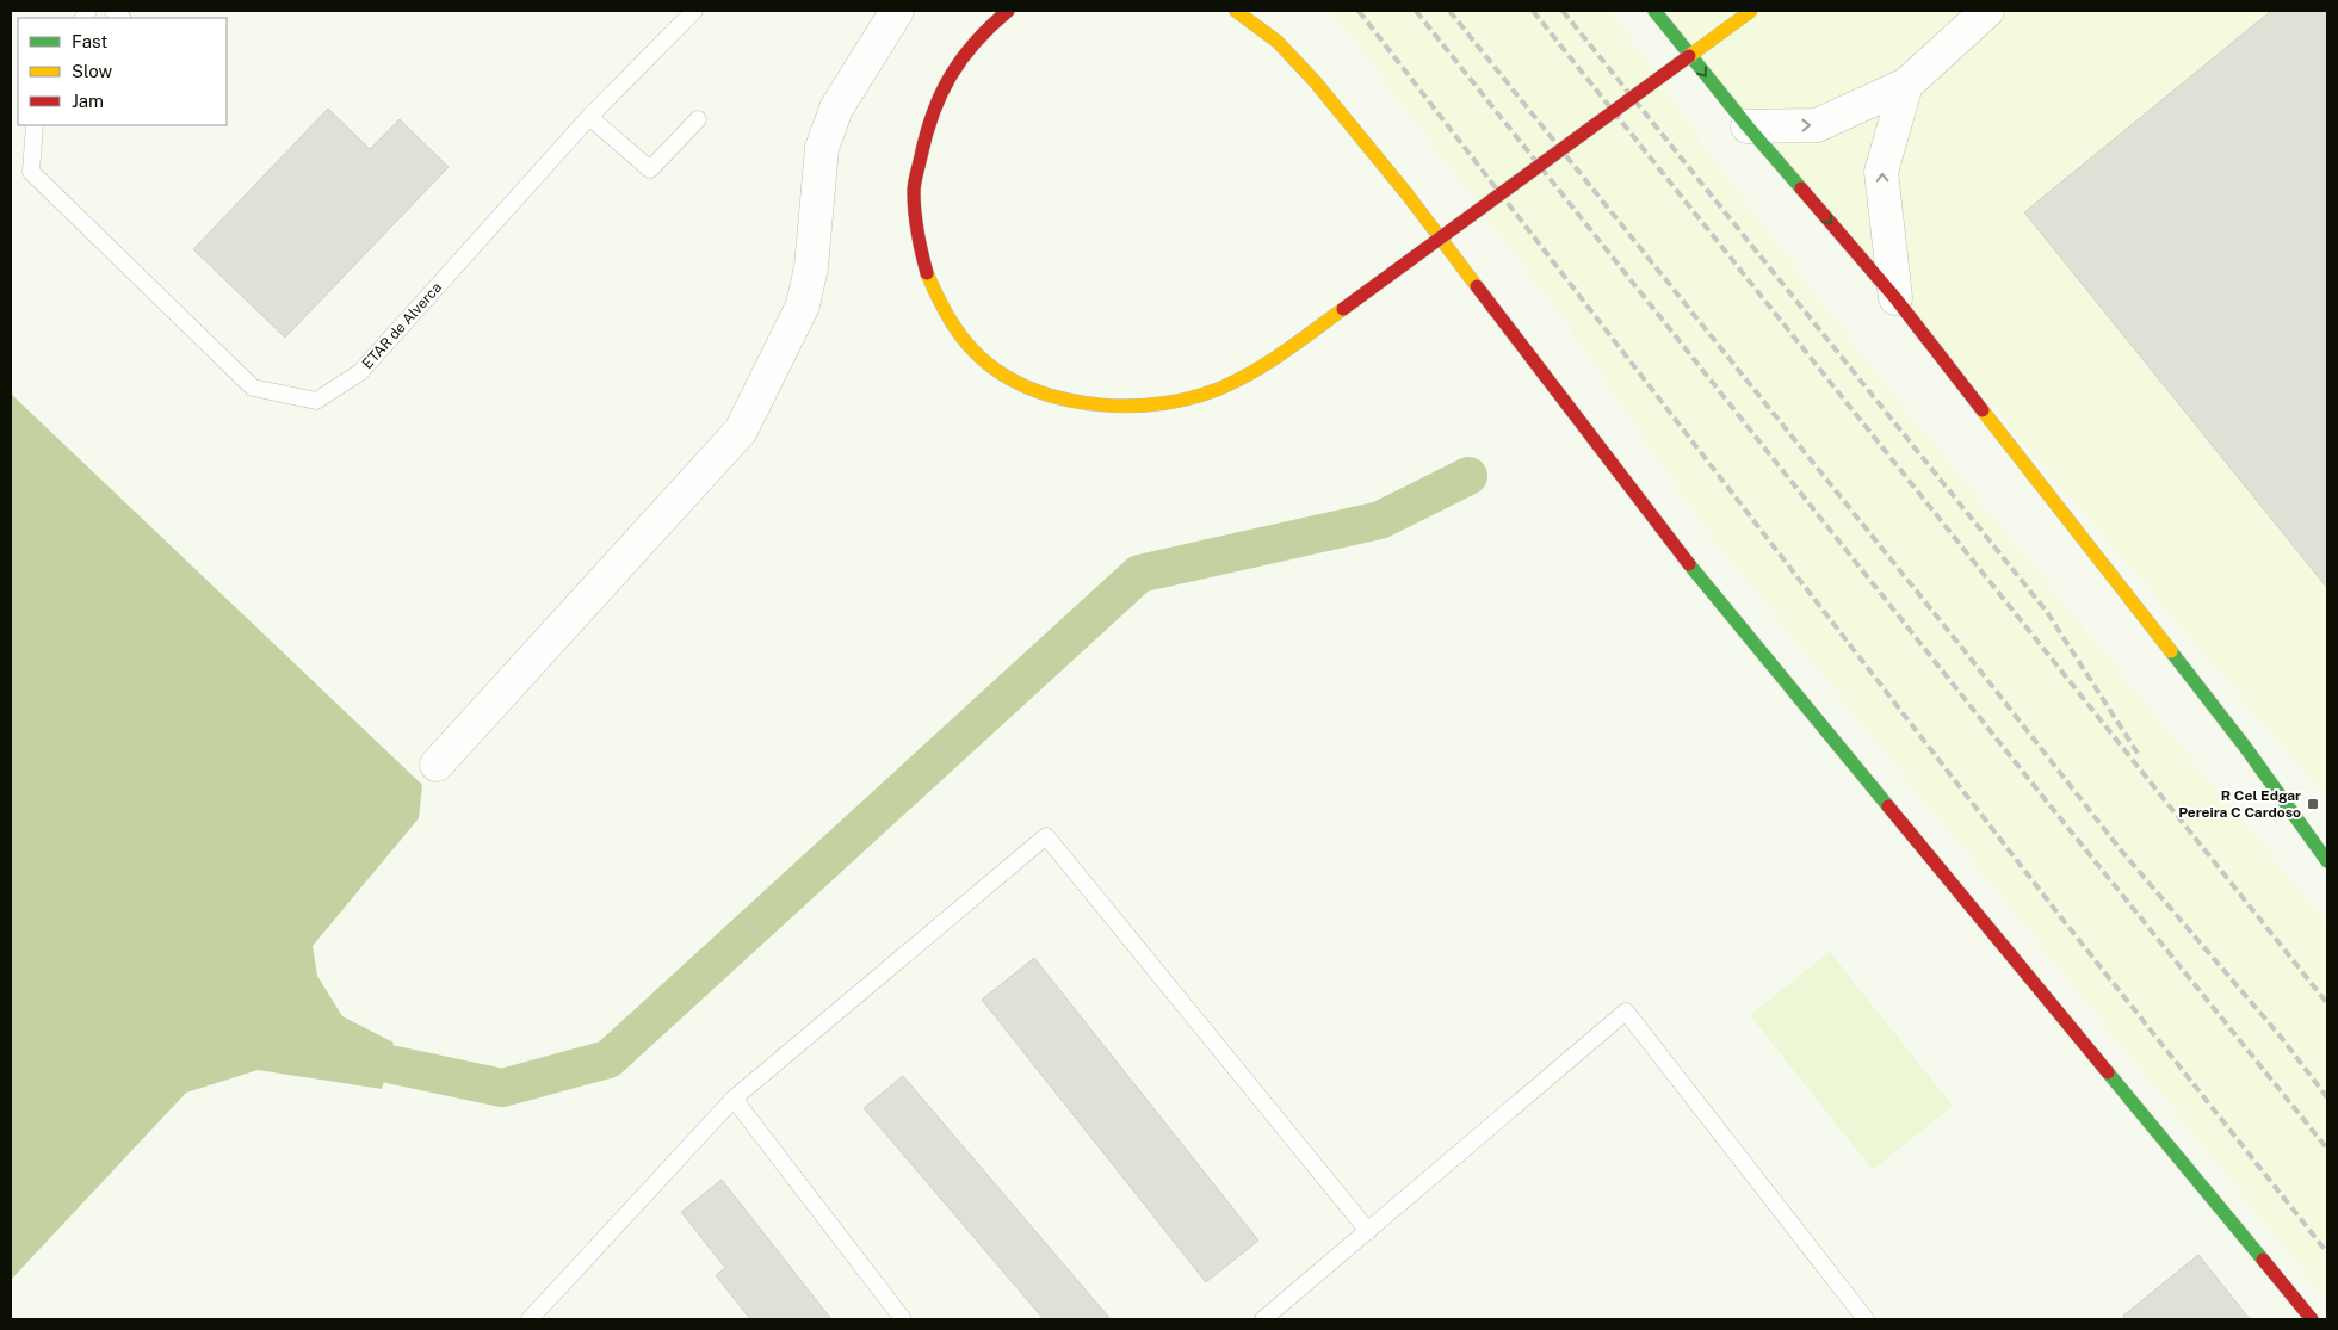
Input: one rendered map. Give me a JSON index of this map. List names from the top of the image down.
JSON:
{
  "streets": {
    "lane": ["ETAR de Alverca"]
  },
  "places": {
    "transit": ["R Cel Edgar Pereira C Cardoso"]
  },
  "legend": ["Fast", "Slow", "Jam"]
}
